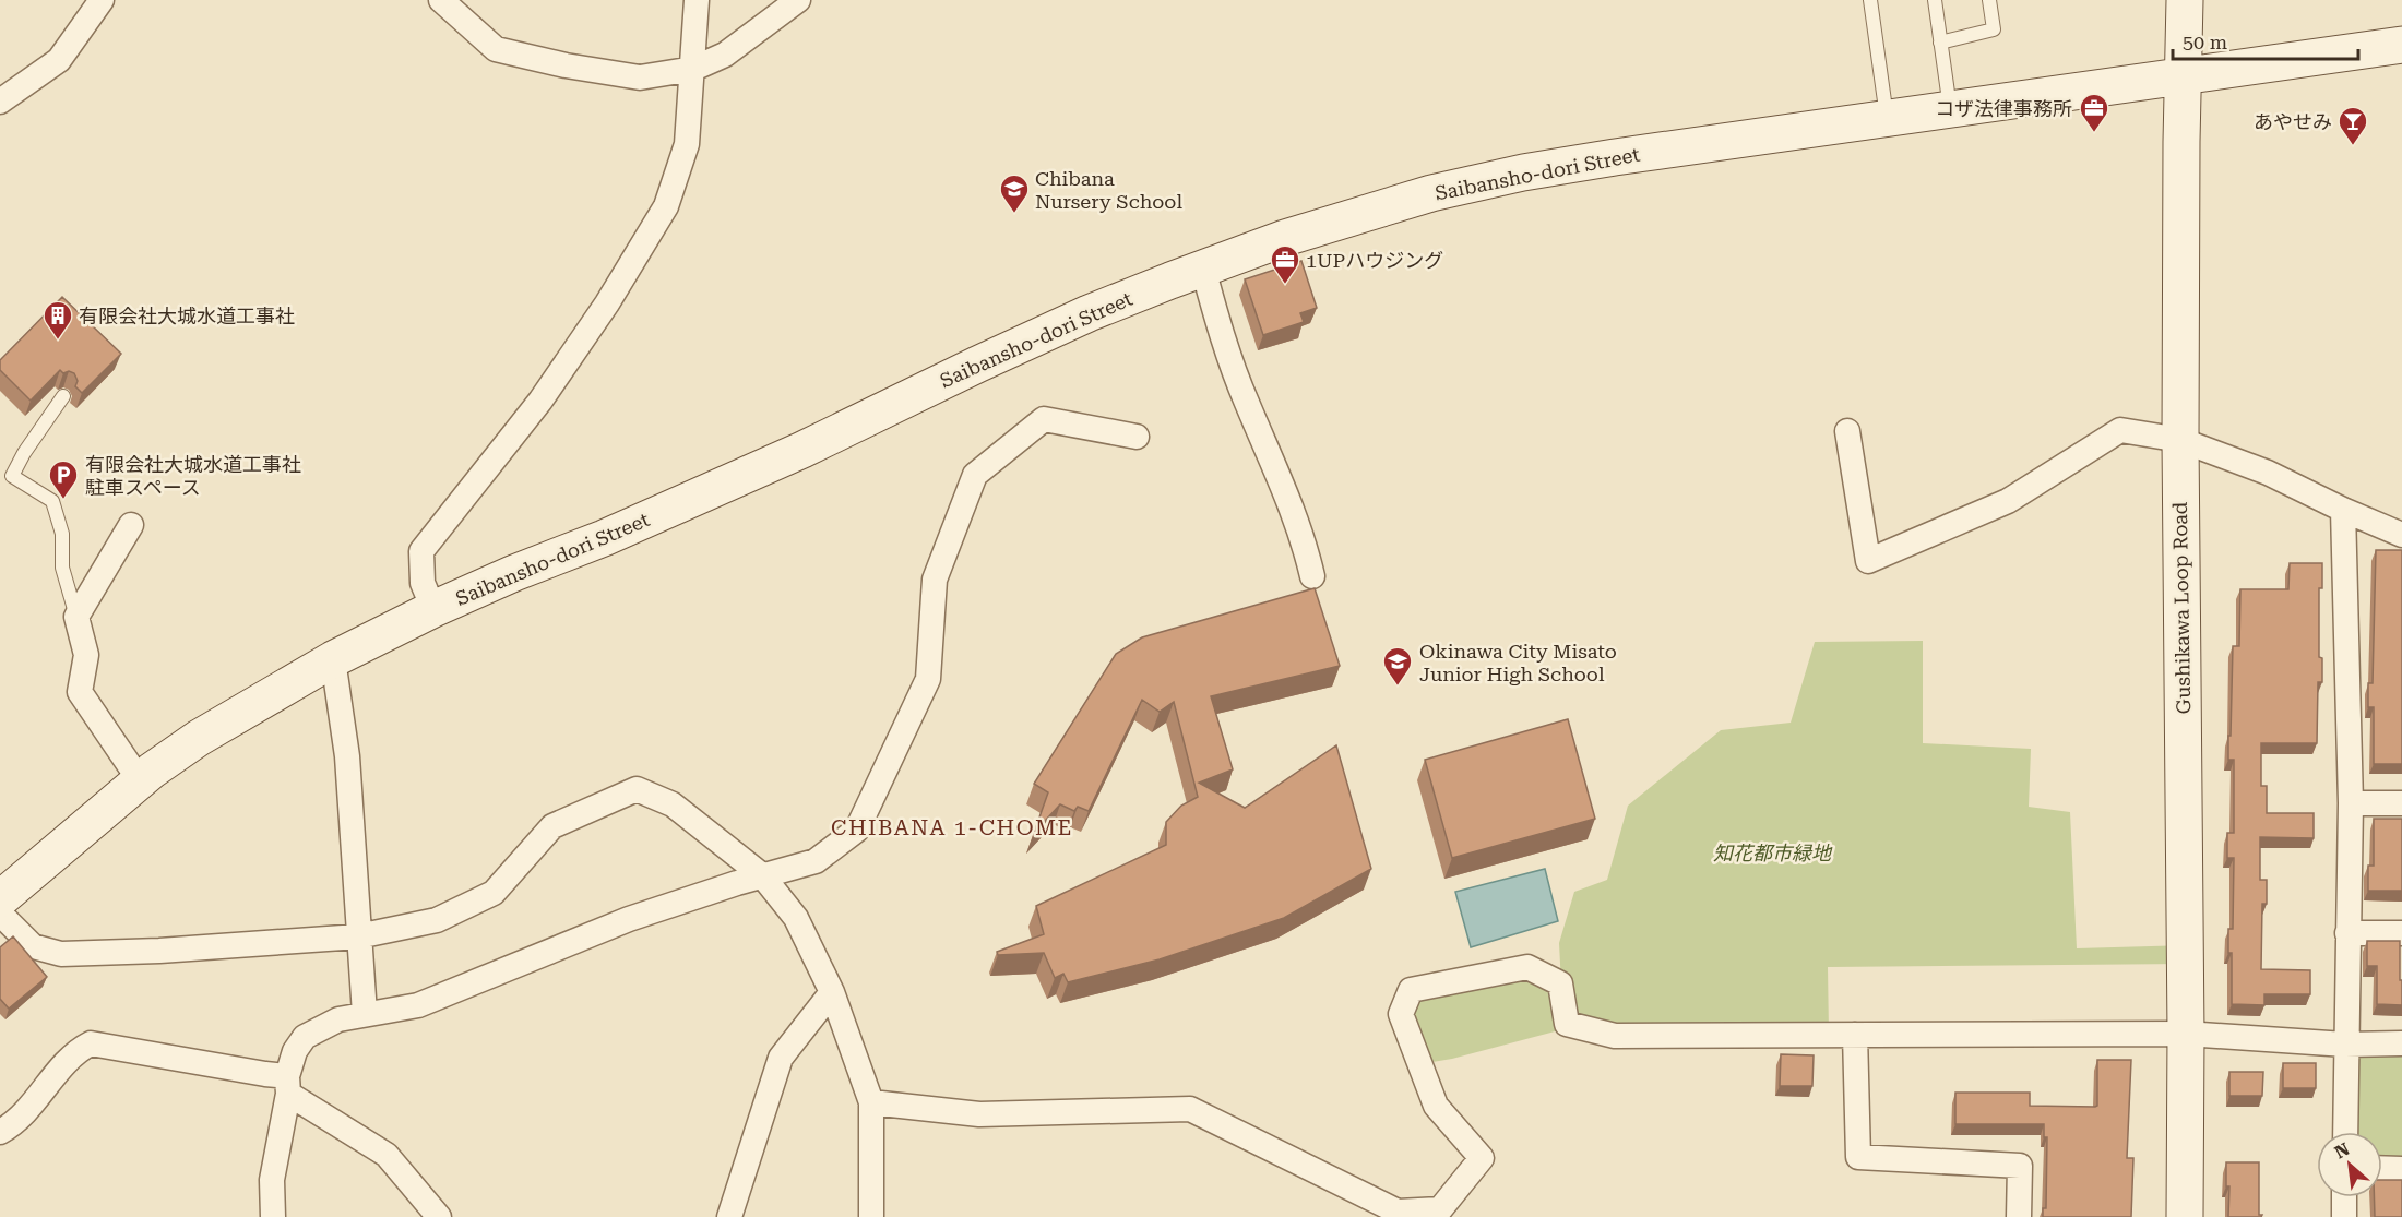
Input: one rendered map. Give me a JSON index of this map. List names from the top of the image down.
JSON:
{
  "streets": {
    "main road": ["Saibansho-dori Street", "Gushikawa Loop Road"]
  },
  "crossings": [
    ["Saibansho-dori Street", "Gushikawa Loop Road"]
  ],
  "districts": ["CHIBANA 1-CHOME"],
  "parks": ["知花都市緑地"],
  "places": {
    "office": ["コザ法律事務所", "1UPハウジング"],
    "bar": ["あやせみ"],
    "school or university": ["Chibana Nursery School", "Okinawa City Misato Junior High School"],
    "building": ["有限会社大城水道工事社"],
    "parking": ["有限会社大城水道工事社 駐車スペース"]
  },
  "scale_bar": "50 m",
  "north": "top left"
}
